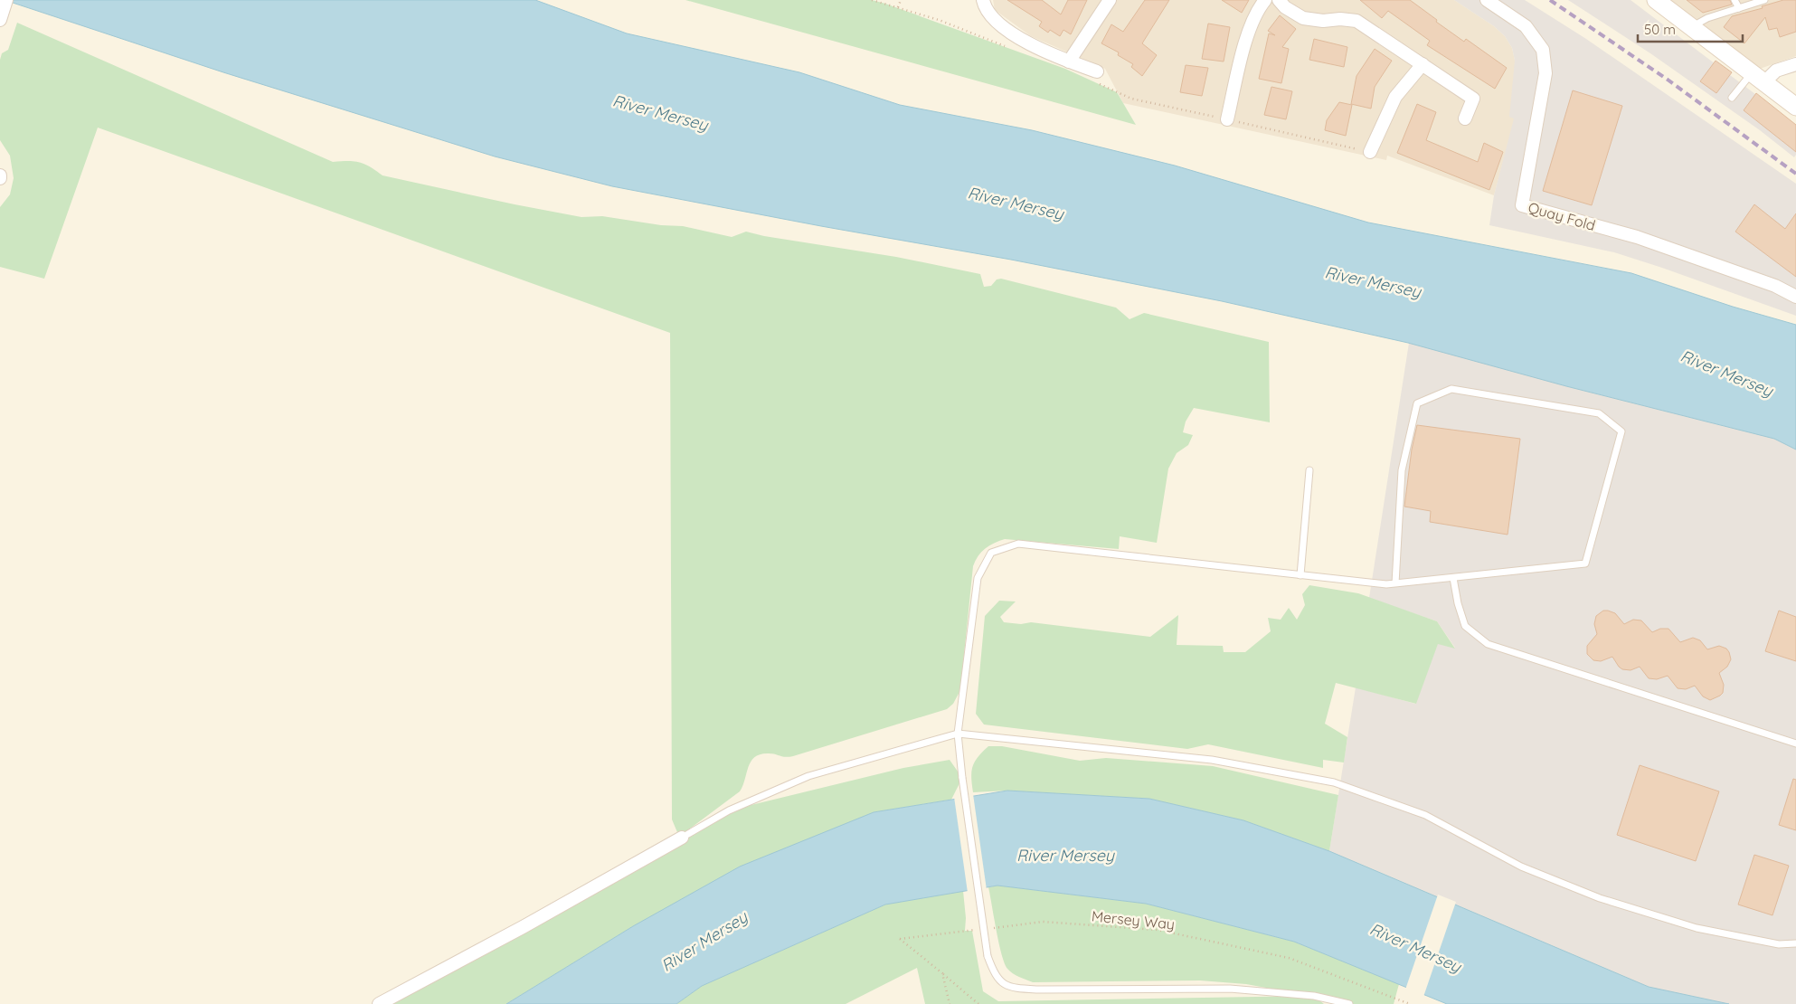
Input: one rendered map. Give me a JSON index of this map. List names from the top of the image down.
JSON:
{
  "streets": {
    "street": ["Quay Fold"],
    "path": ["Mersey Way"]
  },
  "water": ["River Mersey"],
  "scale_bar": "50 m"
}
